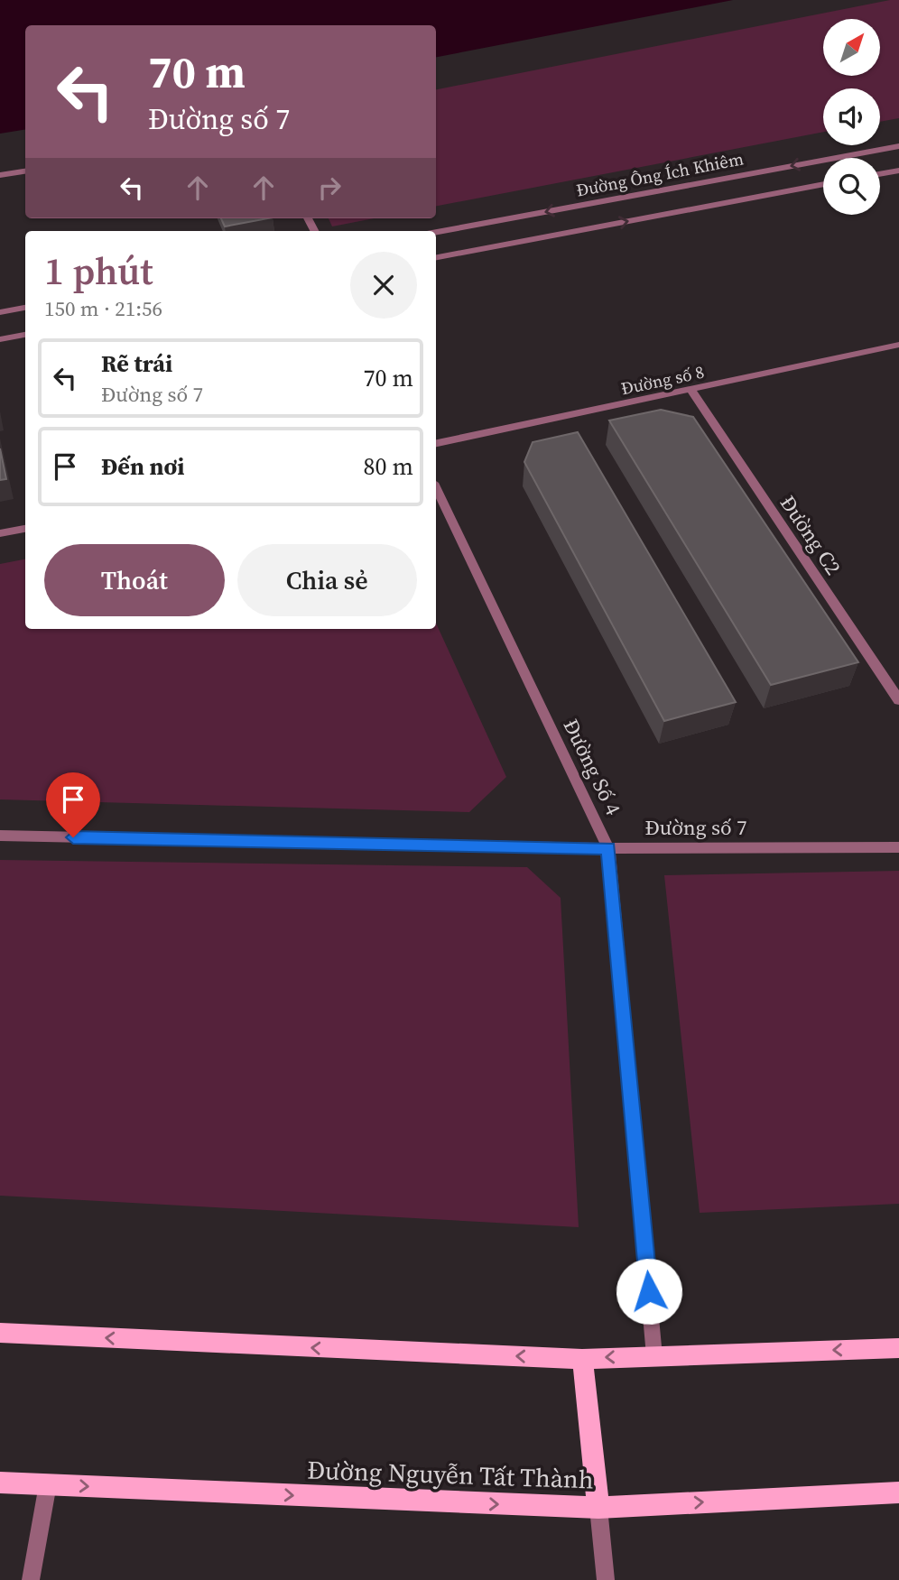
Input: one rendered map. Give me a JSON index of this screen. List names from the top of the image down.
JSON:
{
  "streets": {
    "main road": ["Đường Nguyễn Tất Thành"],
    "street": [
      "Đường Ông Ích Khiêm",
      "Đường số 8",
      "Đường C2",
      "Đường Số 4",
      "Đường số 7"
    ]
  },
  "crossings": [
    ["Đường số 8", "Đường C2"],
    ["Đường Số 4", "Đường số 7"]
  ],
  "one_way": ["Đường Nguyễn Tất Thành"],
  "north": "top right",
  "page": {
    "turn": ["70 m", "Đường số 7"],
    "heading": ["1 phút", "150 m · 21:56"],
    "list": [
      {
        "name": "Rẽ trái",
        "note": "Đường số 7",
        "value": "70 m"
      },
      {
        "name": "Đến nơi",
        "value": "80 m"
      }
    ],
    "buttons": ["Thoát", "Chia sẻ"]
  }
}
